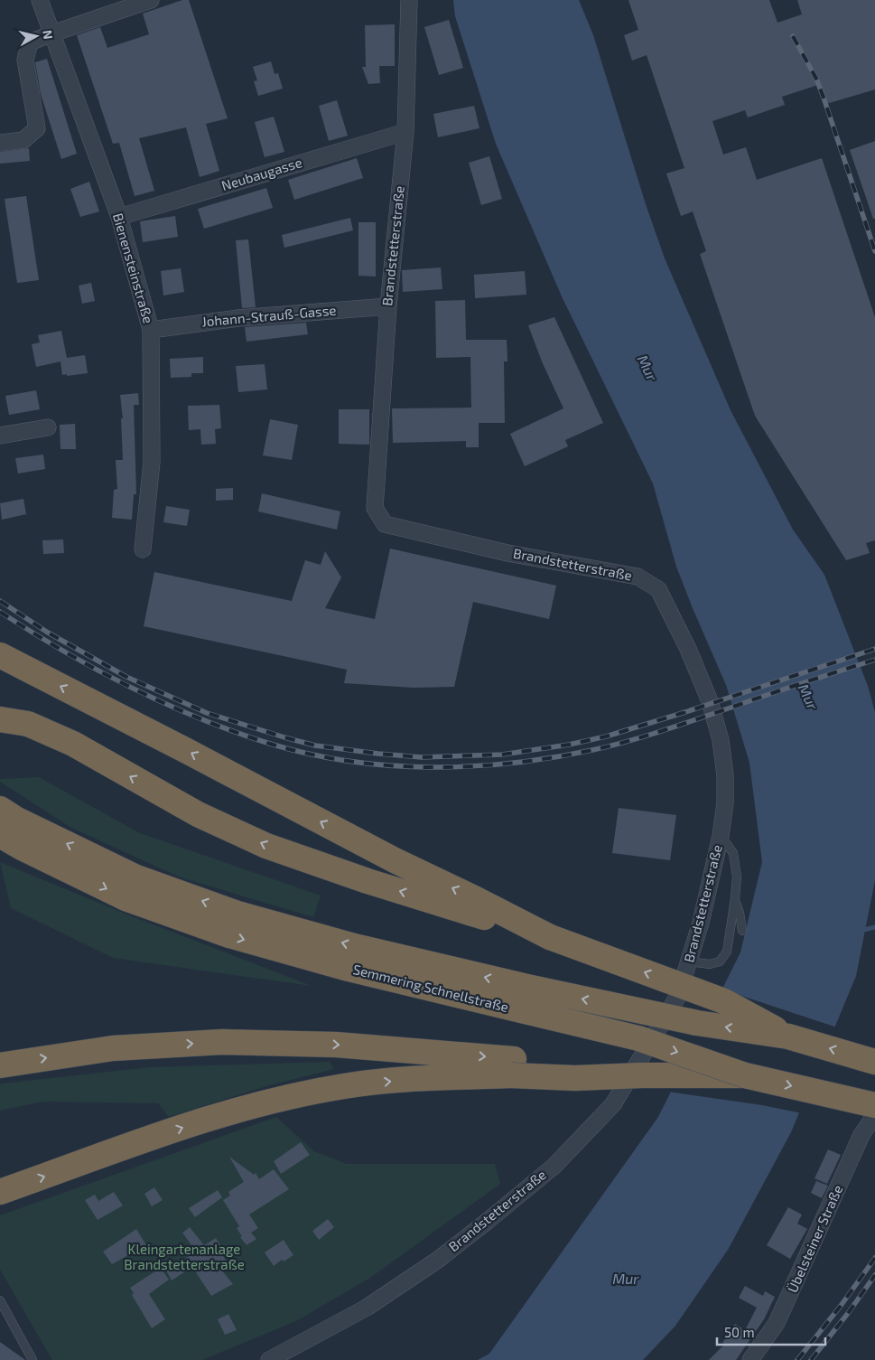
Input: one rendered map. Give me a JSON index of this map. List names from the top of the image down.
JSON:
{
  "streets": {
    "highway": ["Semmering Schnellstraße"],
    "street": [
      "Neubaugasse",
      "Brandstetterstraße",
      "Bienensteinstraße",
      "Johann-Strauß-Gasse",
      "Übelsteiner Straße"
    ]
  },
  "crossings": [
    ["Neubaugasse", "Brandstetterstraße"],
    ["Neubaugasse", "Bienensteinstraße"],
    ["Brandstetterstraße", "Johann-Strauß-Gasse"],
    ["Bienensteinstraße", "Johann-Strauß-Gasse"]
  ],
  "water": ["Mur"],
  "parks": ["Kleingartenanlage Brandstetterstraße"],
  "scale_bar": "50 m",
  "north": "right"
}
